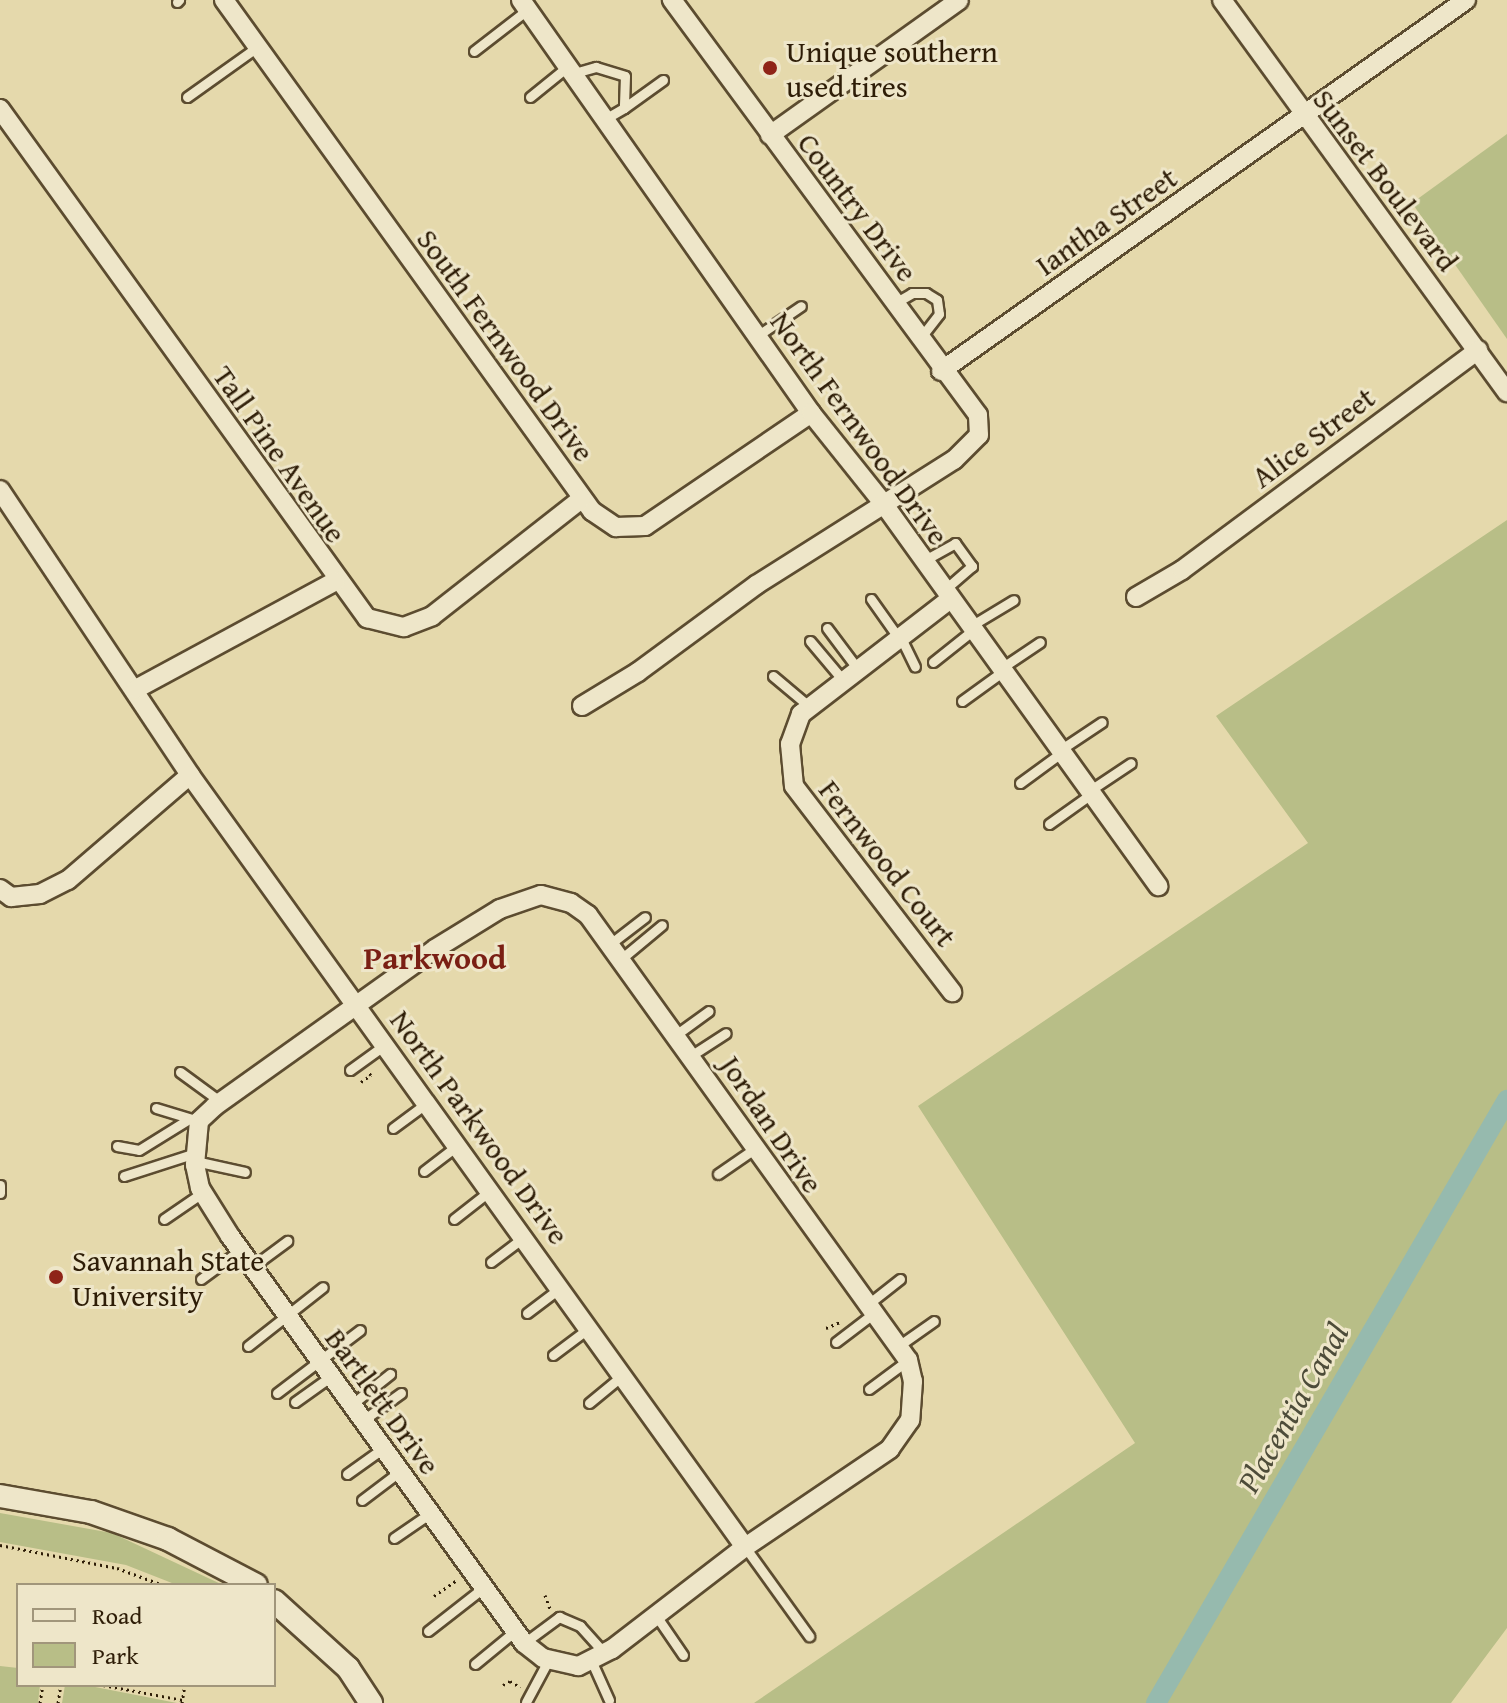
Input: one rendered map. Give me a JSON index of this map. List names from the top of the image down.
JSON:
{
  "streets": {
    "street": [
      "Sunset Boulevard",
      "Country Drive",
      "Iantha Street",
      "South Fernwood Drive",
      "North Fernwood Drive",
      "Alice Street",
      "Tall Pine Avenue",
      "Fernwood Court",
      "Jordan Drive",
      "North Parkwood Drive",
      "Bartlett Drive"
    ]
  },
  "crossings": [
    ["Sunset Boulevard", "Iantha Street"],
    ["Sunset Boulevard", "Alice Street"],
    ["Country Drive", "Iantha Street"],
    ["Country Drive", "North Fernwood Drive"],
    ["South Fernwood Drive", "North Fernwood Drive"],
    ["South Fernwood Drive", "Tall Pine Avenue"],
    ["North Fernwood Drive", "Fernwood Court"],
    ["Jordan Drive", "North Parkwood Drive"]
  ],
  "districts": ["Parkwood"],
  "water": ["Placentia Canal"],
  "places": ["Unique southern used tires", "Savannah State University"],
  "legend": ["Road", "Park"]
}
